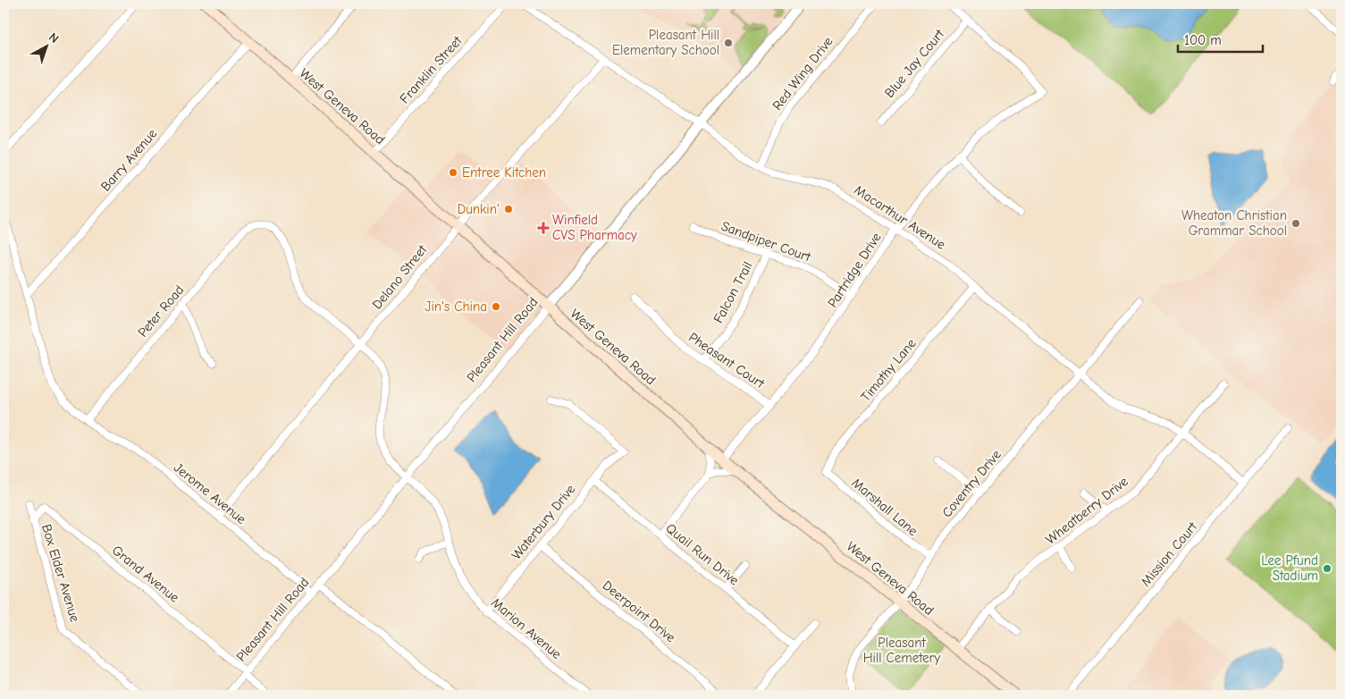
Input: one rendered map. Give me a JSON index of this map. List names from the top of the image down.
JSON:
{
  "streets": {
    "main road": ["West Geneva Road"],
    "street": [
      "Blue Jay Court",
      "Franklin Street",
      "Red Wing Drive",
      "Barry Avenue",
      "Macarthur Avenue",
      "Sandpiper Court",
      "Partridge Drive",
      "Delano Street",
      "Falcon Trail",
      "Peter Road",
      "Pleasant Hill Road",
      "Pheasant Court",
      "Timothy Lane",
      "Coventry Drive",
      "Jerome Avenue",
      "Marshall Lane",
      "Wheatberry Drive",
      "Waterbury Drive",
      "Quail Run Drive",
      "Mission Court",
      "Box Elder Avenue",
      "Grand Avenue",
      "Deerpoint Drive",
      "Marion Avenue"
    ]
  },
  "crossings": [
    ["Blue Jay Court", "Partridge Drive"],
    ["Franklin Street", "West Geneva Road"],
    ["Red Wing Drive", "Macarthur Avenue"],
    ["West Geneva Road", "Barry Avenue"],
    ["West Geneva Road", "Partridge Drive"],
    ["West Geneva Road", "Delano Street"],
    ["West Geneva Road", "Pleasant Hill Road"],
    ["West Geneva Road", "Coventry Drive"],
    ["West Geneva Road", "Wheatberry Drive"],
    ["Macarthur Avenue", "Partridge Drive"],
    ["Macarthur Avenue", "Delano Street"],
    ["Macarthur Avenue", "Pleasant Hill Road"],
    ["Macarthur Avenue", "Timothy Lane"],
    ["Macarthur Avenue", "Coventry Drive"],
    ["Macarthur Avenue", "Wheatberry Drive"],
    ["Macarthur Avenue", "Mission Court"],
    ["Sandpiper Court", "Partridge Drive"],
    ["Sandpiper Court", "Falcon Trail"],
    ["Partridge Drive", "Pheasant Court"],
    ["Delano Street", "Jerome Avenue"],
    ["Delano Street", "Marion Avenue"],
    ["Falcon Trail", "Pheasant Court"],
    ["Peter Road", "Jerome Avenue"],
    ["Peter Road", "Marion Avenue"],
    ["Pleasant Hill Road", "Jerome Avenue"],
    ["Pleasant Hill Road", "Grand Avenue"],
    ["Pleasant Hill Road", "Marion Avenue"],
    ["Timothy Lane", "Marshall Lane"],
    ["Coventry Drive", "Marshall Lane"],
    ["Waterbury Drive", "Quail Run Drive"],
    ["Waterbury Drive", "Deerpoint Drive"],
    ["Waterbury Drive", "Marion Avenue"],
    ["Box Elder Avenue", "Grand Avenue"]
  ],
  "parks": ["Pleasant Hill Cemetery"],
  "places": {
    "other": [
      "Pleasant Hill Elementary School",
      "Entree Kitchen",
      "Dunkin'",
      "Wheaton Christian Grammar School",
      "Jin's China",
      "Lee Pfund Stadium"
    ],
    "health": ["Winfield CVS Pharmacy"]
  },
  "scale_bar": "100 m",
  "north": "top right"
}
